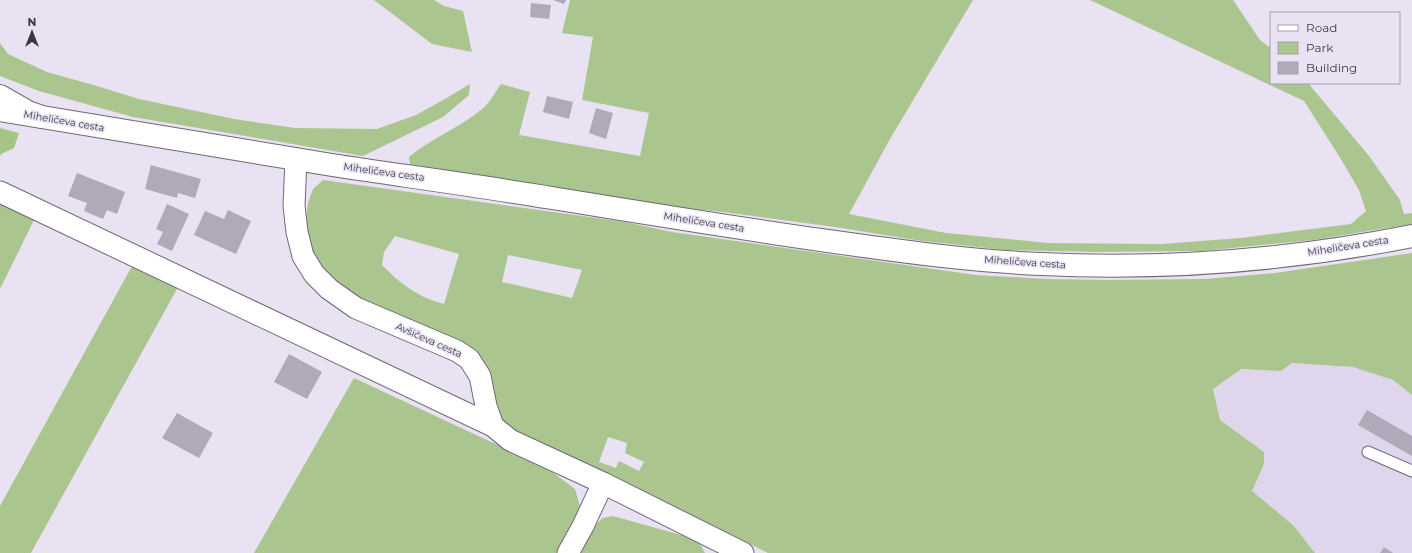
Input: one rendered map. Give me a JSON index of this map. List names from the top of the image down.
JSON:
{
  "streets": {
    "main road": ["Miheličeva cesta"],
    "street": ["Avšičeva cesta"]
  },
  "crossings": [
    ["Miheličeva cesta", "Avšičeva cesta"]
  ],
  "legend": ["Road", "Park", "Building"],
  "north": "top"
}
